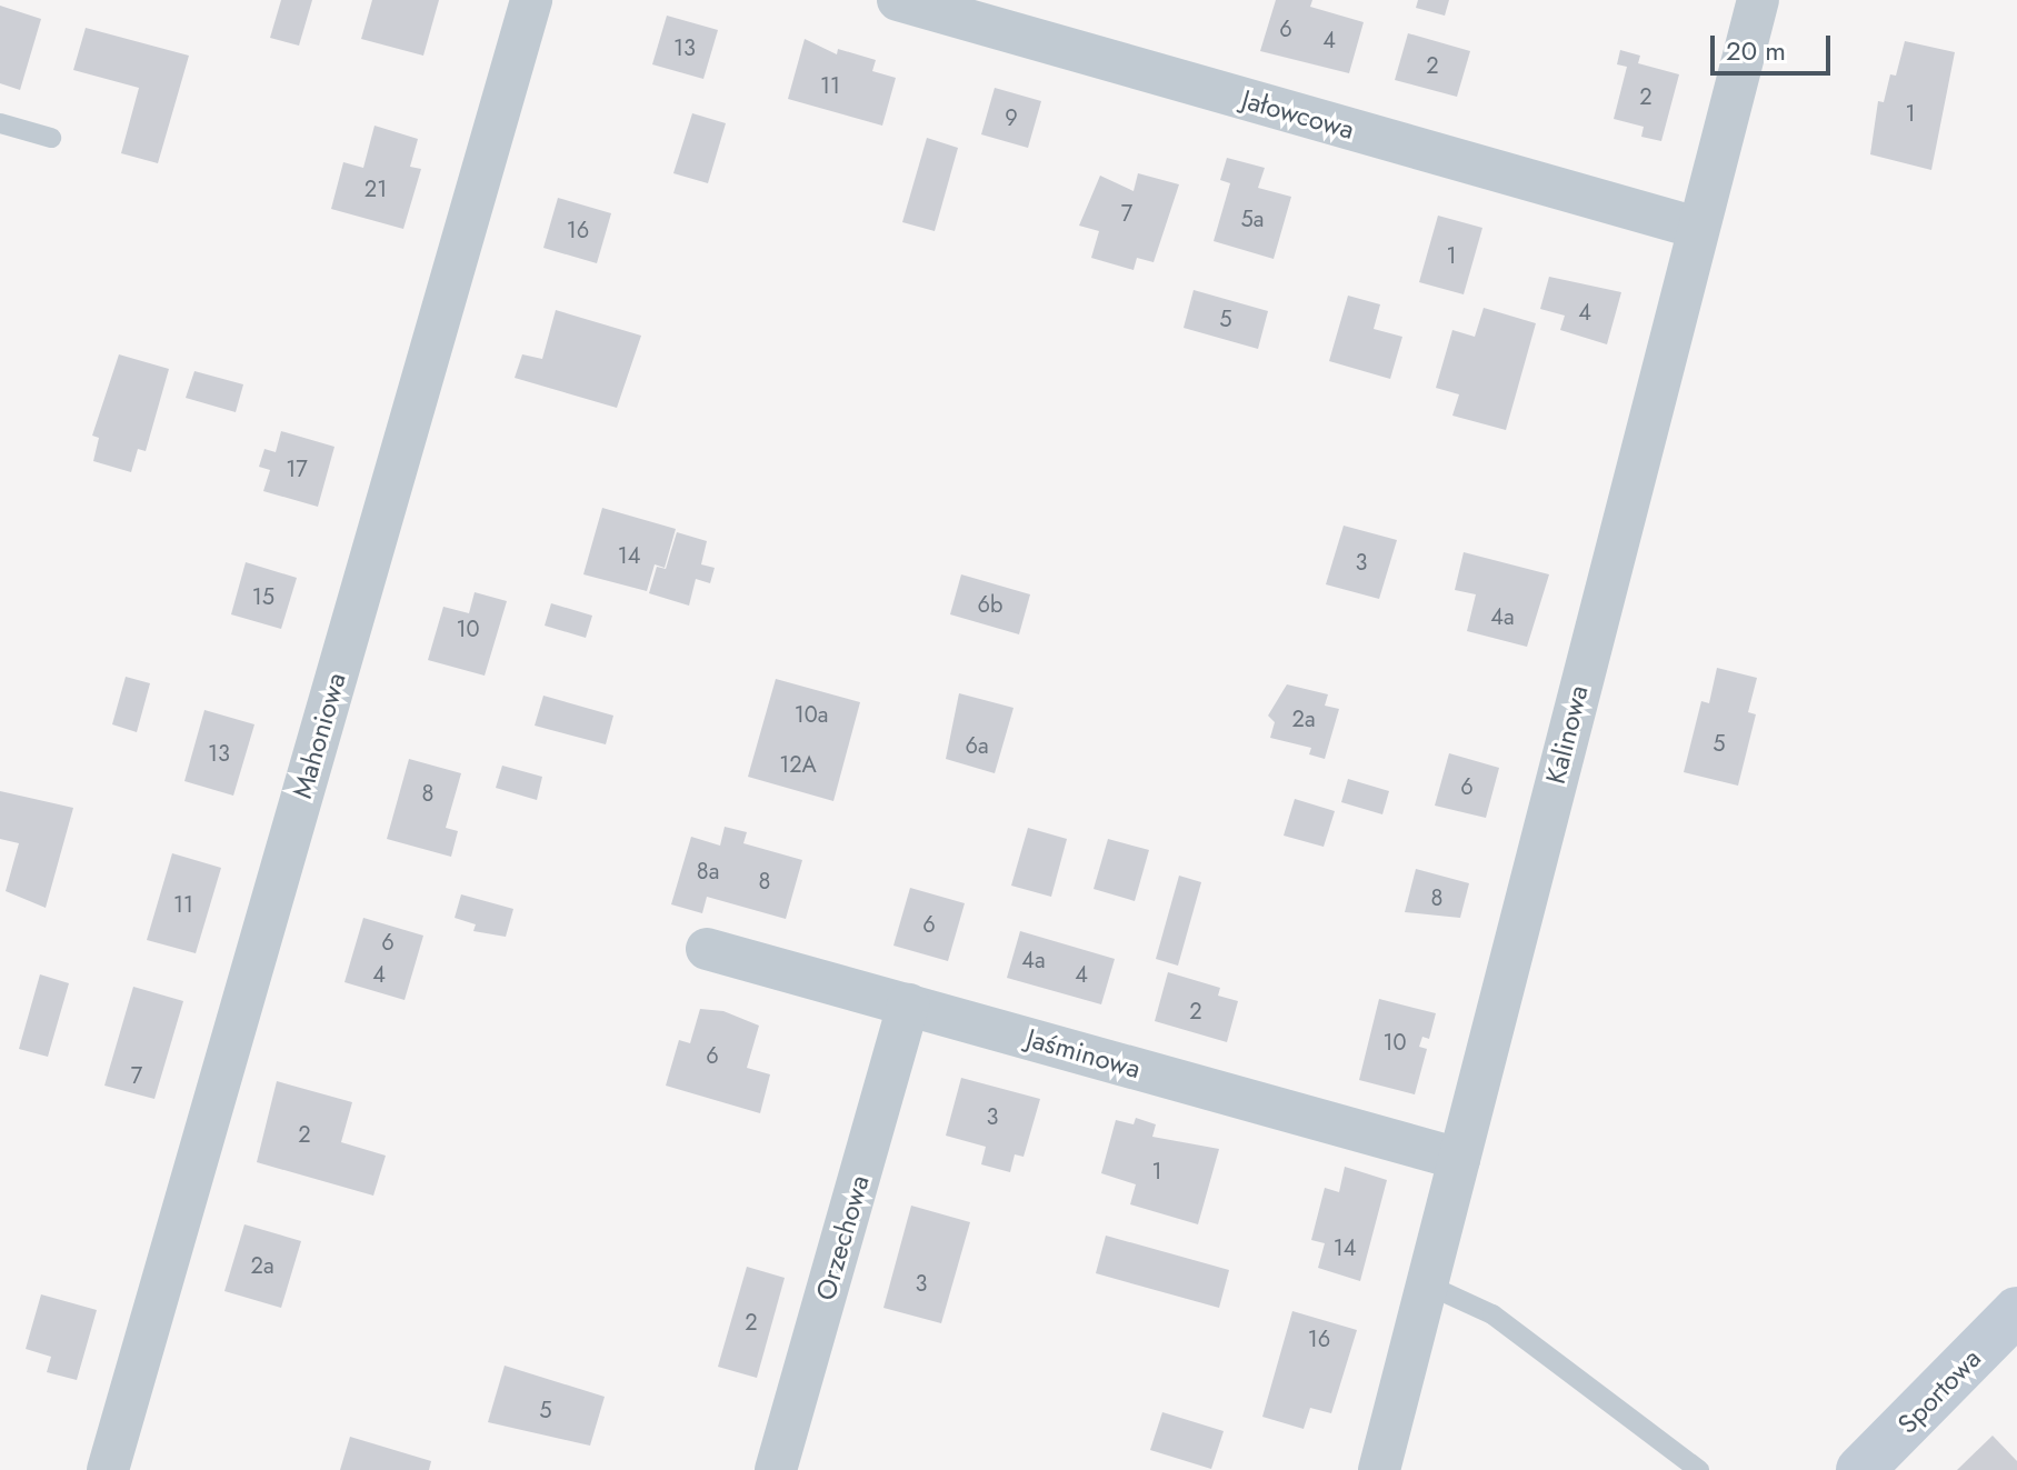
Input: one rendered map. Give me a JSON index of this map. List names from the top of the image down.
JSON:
{
  "streets": {
    "street": [
      "Jałowcowa",
      "Kalinowa",
      "Mahoniowa",
      "Jaśminowa",
      "Orzechowa",
      "Sportowa"
    ]
  },
  "crossings": [
    ["Jałowcowa", "Kalinowa"],
    ["Kalinowa", "Jaśminowa"],
    ["Jaśminowa", "Orzechowa"]
  ],
  "house_numbers": [
    "6",
    "4",
    "13",
    "2",
    "11",
    "2",
    "1",
    "9",
    "21",
    "7",
    "5a",
    "16",
    "1",
    "4",
    "5",
    "17",
    "14",
    "3",
    "15",
    "6b",
    "4a",
    "10",
    "10a",
    "2a",
    "5",
    "6a",
    "13",
    "12A",
    "6",
    "8",
    "8a",
    "8",
    "8",
    "11",
    "6",
    "6",
    "4a",
    "4",
    "4",
    "2",
    "10",
    "6",
    "7",
    "3",
    "2",
    "1",
    "14",
    "2a",
    "3",
    "2",
    "16",
    "5"
  ],
  "scale_bar": "20 m"
}
